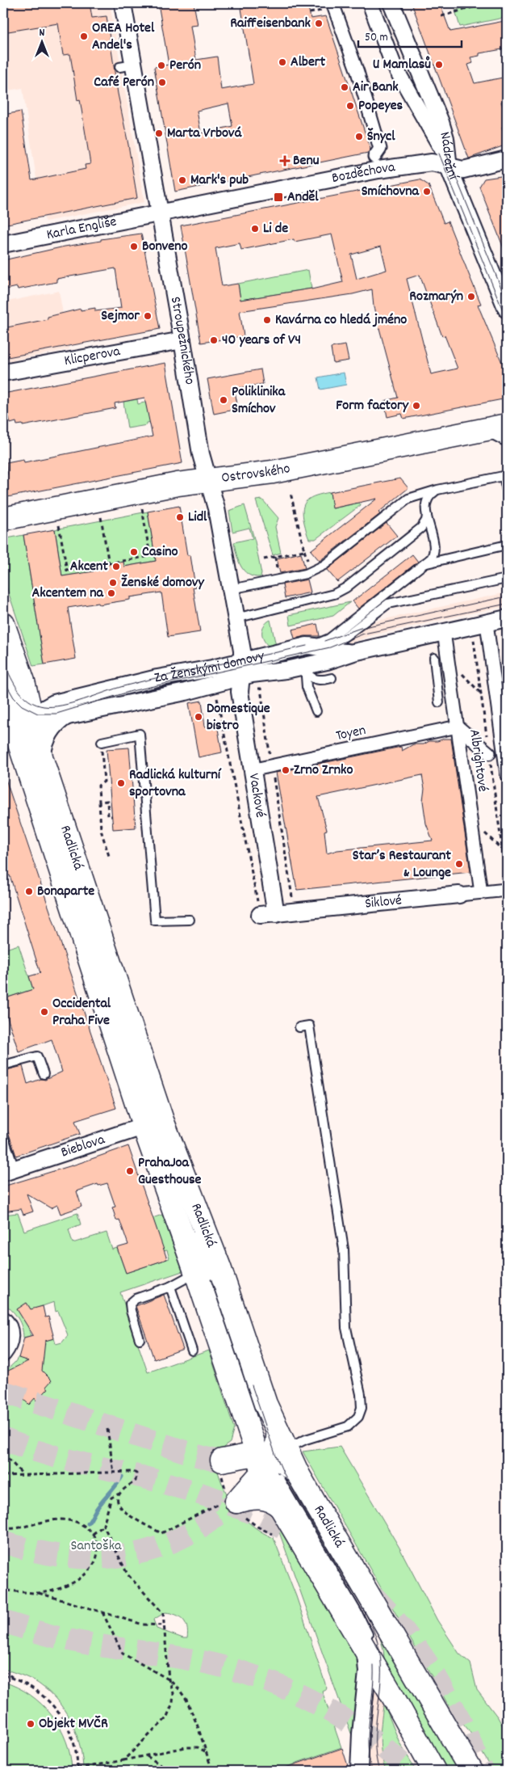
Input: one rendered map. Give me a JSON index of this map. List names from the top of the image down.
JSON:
{
  "streets": {
    "main road": ["Ostrovského", "Radlická"],
    "street": [
      "Nádražní",
      "Bozděchova",
      "Karla Engliše",
      "Stroupežnického",
      "Klicperova",
      "Za Ženskými domovy",
      "Toyen",
      "Albrightové",
      "Vackové",
      "Šiklové",
      "Bieblova"
    ]
  },
  "crossings": [
    ["Nádražní", "Bozděchova"],
    ["Bozděchova", "Karla Engliše"],
    ["Bozděchova", "Stroupežnického"],
    ["Karla Engliše", "Stroupežnického"],
    ["Stroupežnického", "Klicperova"],
    ["Stroupežnického", "Ostrovského"],
    ["Stroupežnického", "Za Ženskými domovy"],
    ["Stroupežnického", "Vackové"],
    ["Za Ženskými domovy", "Albrightové"],
    ["Za Ženskými domovy", "Vackové"],
    ["Za Ženskými domovy", "Radlická"],
    ["Toyen", "Albrightové"],
    ["Toyen", "Vackové"],
    ["Albrightové", "Šiklové"],
    ["Vackové", "Šiklové"],
    ["Radlická", "Bieblova"]
  ],
  "parks": ["Santoška"],
  "places": {
    "other": [
      "Raiffeisenbank",
      "OREA Hotel Andel's",
      "Albert",
      "U Mamlasů",
      "Perón",
      "Café Perón",
      "Air Bank",
      "Popeyes",
      "Marta Vrbová",
      "Šnycl",
      "Mark's pub",
      "Smíchovna",
      "Li de",
      "Bonveno",
      "Rozmarýn",
      "Sejmor",
      "Kavárna co hledá jméno",
      "40 years of V4",
      "Poliklinika Smíchov",
      "Form factory",
      "Lidl",
      "Casino",
      "Akcent",
      "Ženské domovy",
      "Akcentem na",
      "Domestique bistro",
      "Zrno Zrnko",
      "Radlická kulturní sportovna",
      "Star’s Restaurant & Lounge",
      "Bonaparte",
      "Occidental Praha Five",
      "PrahaJoa Guesthouse",
      "Objekt MVČR"
    ],
    "health": ["Benu"],
    "transit": ["Anděl"]
  },
  "scale_bar": "50 m",
  "north": "top"
}
